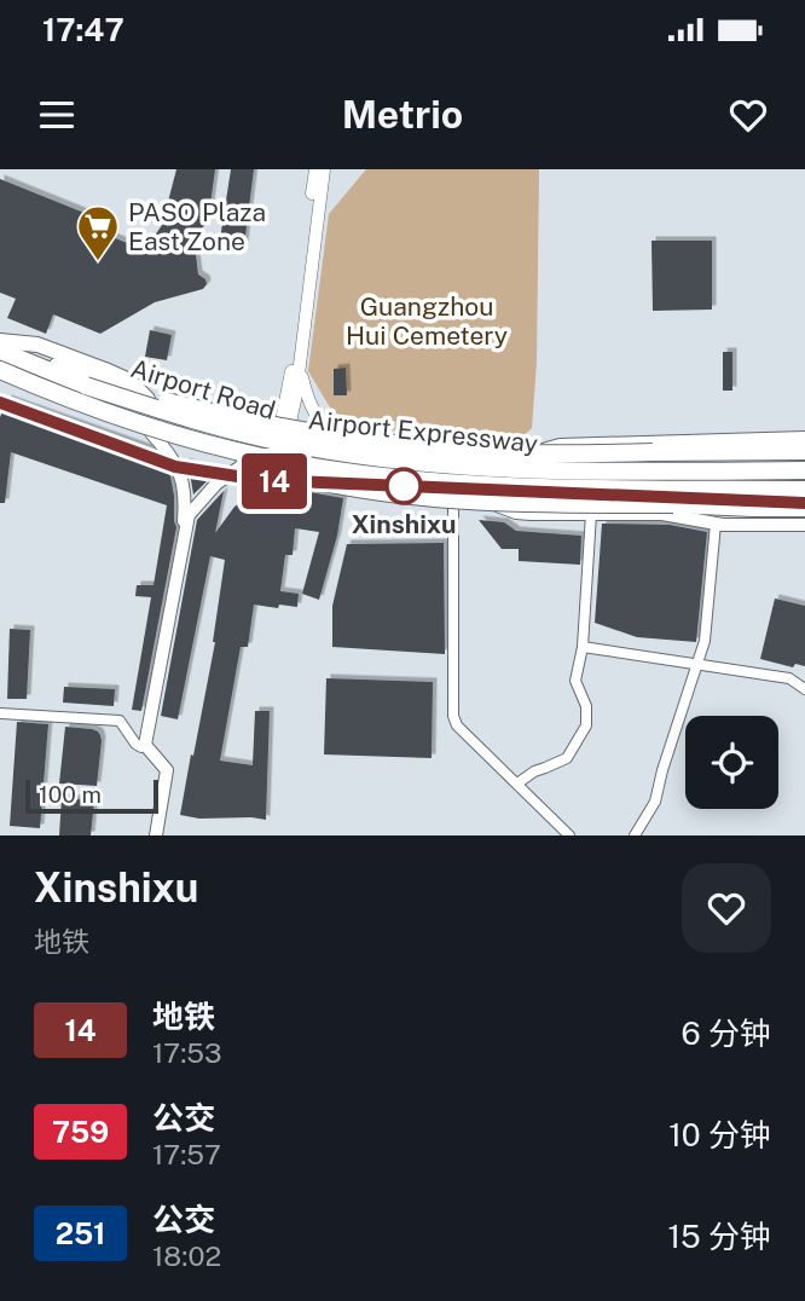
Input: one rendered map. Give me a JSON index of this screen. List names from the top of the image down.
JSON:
{
  "streets": {
    "highway": ["Airport Road", "Airport Expressway"]
  },
  "crossings": [
    ["Airport Road", "Airport Expressway"]
  ],
  "parks": ["Guangzhou Hui Cemetery"],
  "places": {
    "supermarket": ["PASO Plaza East Zone"],
    "other": ["Xinshixu"]
  },
  "lines": ["metro line 14"],
  "scale_bar": "100 m",
  "page": {
    "status": "17:47",
    "header": "Metrio",
    "on_map": "14",
    "scale": "100 m",
    "heading": ["Xinshixu", "地铁"],
    "list": [
      {
        "mark": "14",
        "name": "地铁",
        "note": "17:53",
        "value": "6 分钟"
      },
      {
        "mark": "759",
        "name": "公交",
        "note": "17:57",
        "value": "10 分钟"
      },
      {
        "mark": "251",
        "name": "公交",
        "note": "18:02",
        "value": "15 分钟"
      }
    ]
  }
}
